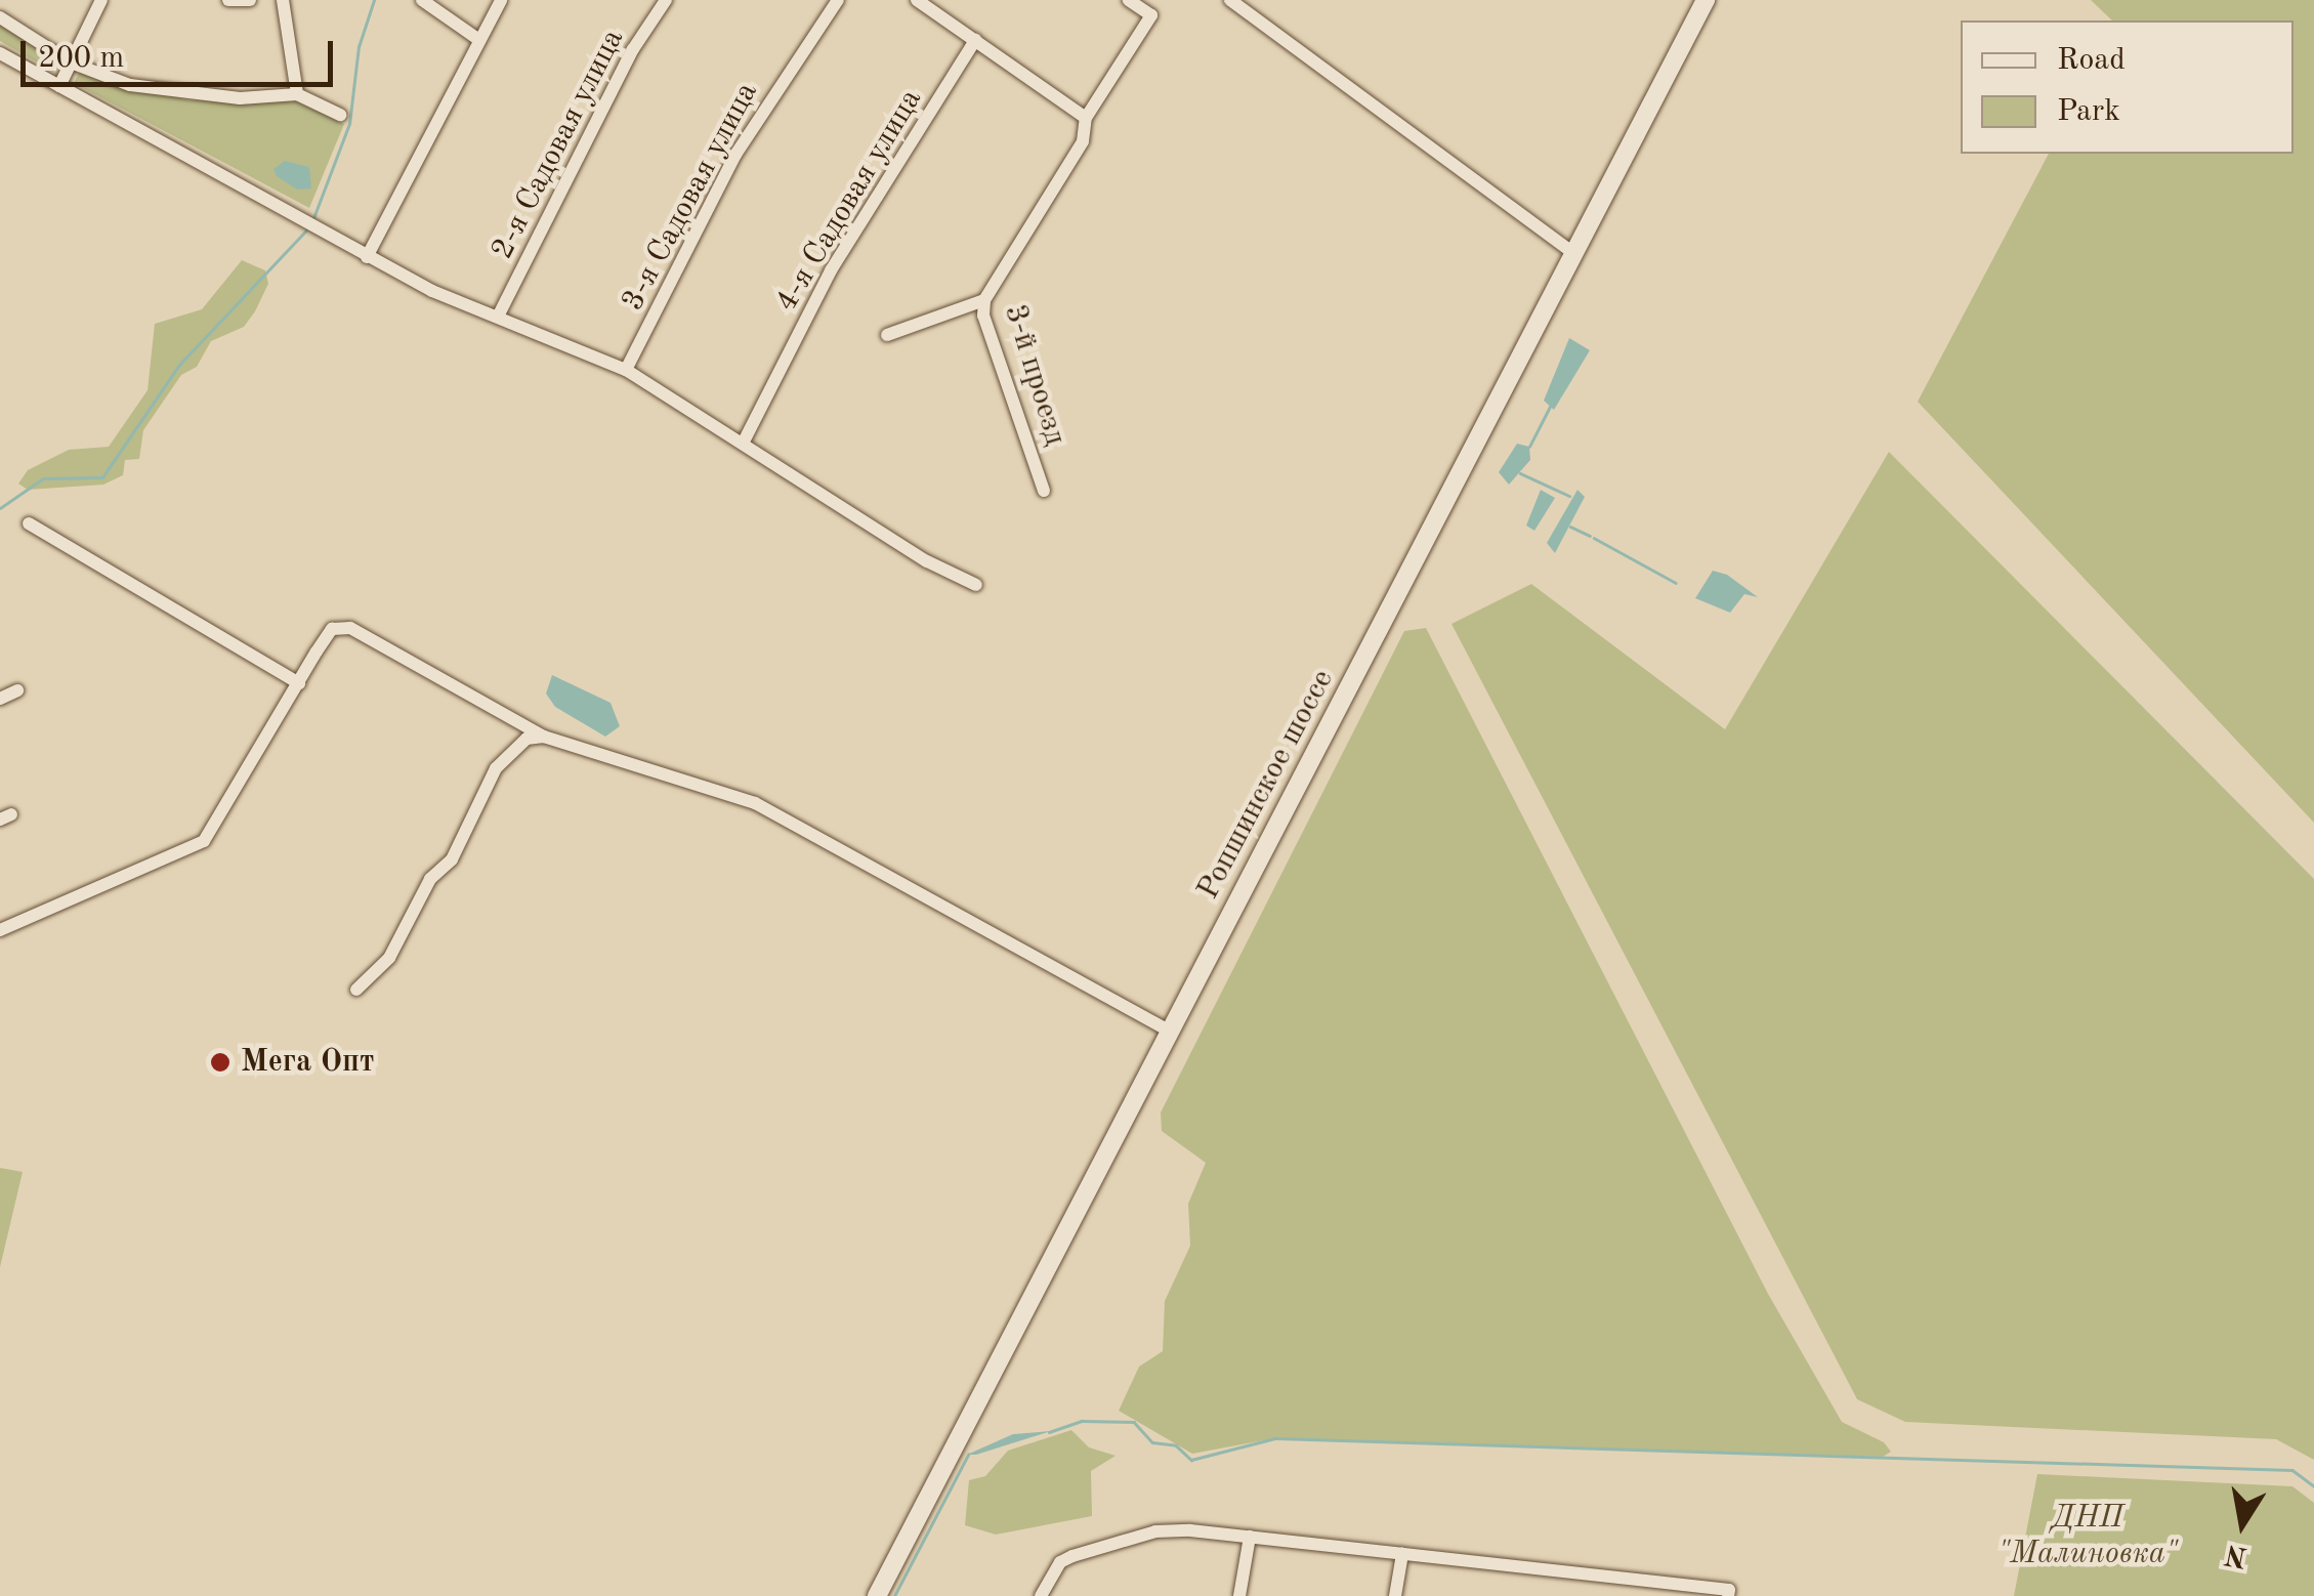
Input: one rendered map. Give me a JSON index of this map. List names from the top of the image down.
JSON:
{
  "streets": {
    "main road": ["Ропшинское шоссе"],
    "street": [
      "2-я Садовая улица",
      "3-я Садовая улица",
      "4-я Садовая улица",
      "3-й проезд"
    ]
  },
  "parks": ["ДНП \"Малиновка\""],
  "places": ["Мега Опт"],
  "legend": ["Road", "Park"],
  "scale_bar": "200 m",
  "north": "bottom"
}
